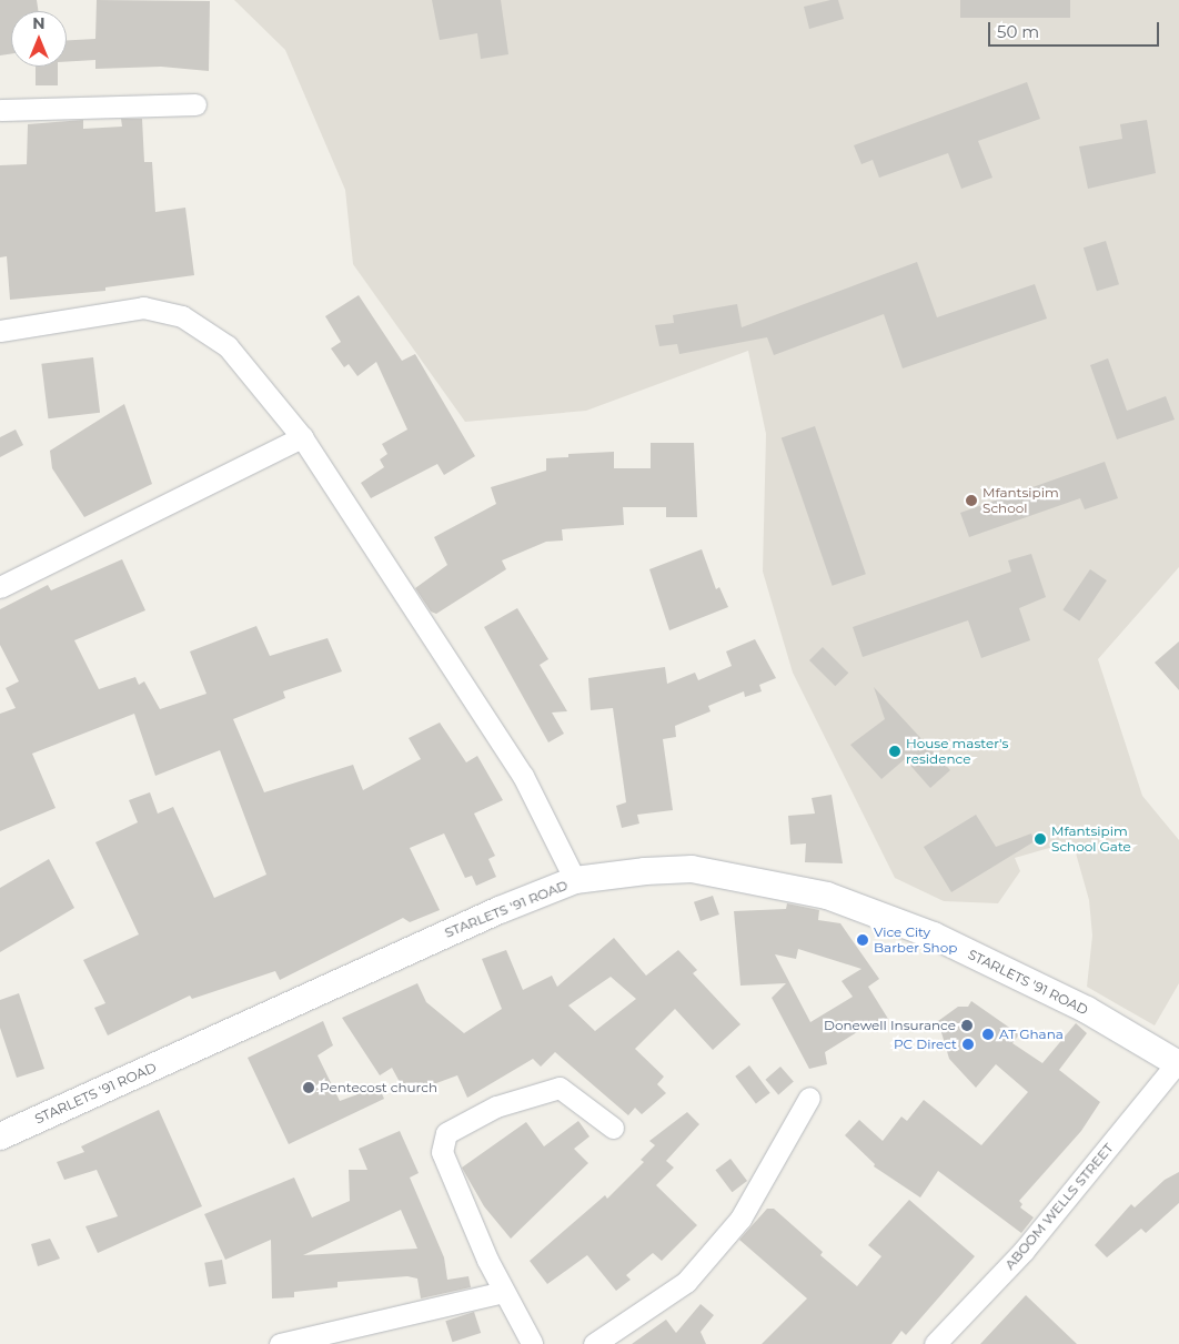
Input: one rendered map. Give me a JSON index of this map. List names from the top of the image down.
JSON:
{
  "streets": {
    "street": ["STARLETS '91 ROAD", "ABOOM WELLS STREET"]
  },
  "crossings": [
    ["STARLETS '91 ROAD", "ABOOM WELLS STREET"]
  ],
  "places": [
    "Mfantsipim School",
    "House master's residence",
    "Mfantsipim School Gate",
    "Vice City Barber Shop",
    "Donewell Insurance",
    "AT Ghana",
    "PC Direct",
    "Pentecost church"
  ],
  "scale_bar": "50 m",
  "north": "top"
}
